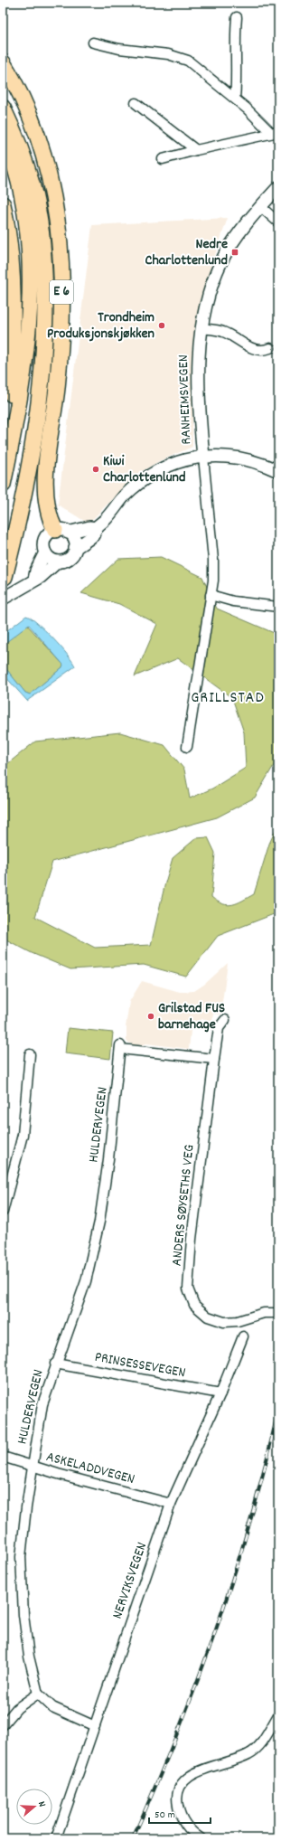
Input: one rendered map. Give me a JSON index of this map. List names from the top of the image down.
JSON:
{
  "streets": {
    "highway": ["E 6"],
    "street": [
      "RANHEIMSVEGEN",
      "HULDERVEGEN",
      "ANDERS SØYSETHS VEG",
      "PRINSESSEVEGEN",
      "ASKELADDVEGEN",
      "NERVIKSVEGEN"
    ]
  },
  "crossings": [
    ["HULDERVEGEN", "ANDERS SØYSETHS VEG"],
    ["HULDERVEGEN", "PRINSESSEVEGEN"],
    ["HULDERVEGEN", "ASKELADDVEGEN"],
    ["PRINSESSEVEGEN", "NERVIKSVEGEN"],
    ["ASKELADDVEGEN", "NERVIKSVEGEN"]
  ],
  "districts": ["GRILLSTAD"],
  "places": {
    "transit": ["Nedre Charlottenlund"],
    "other": ["Trondheim Produksjonskjøkken", "Kiwi Charlottenlund", "Grilstad FUS barnehage"]
  },
  "scale_bar": "50 m",
  "north": "right"
}
